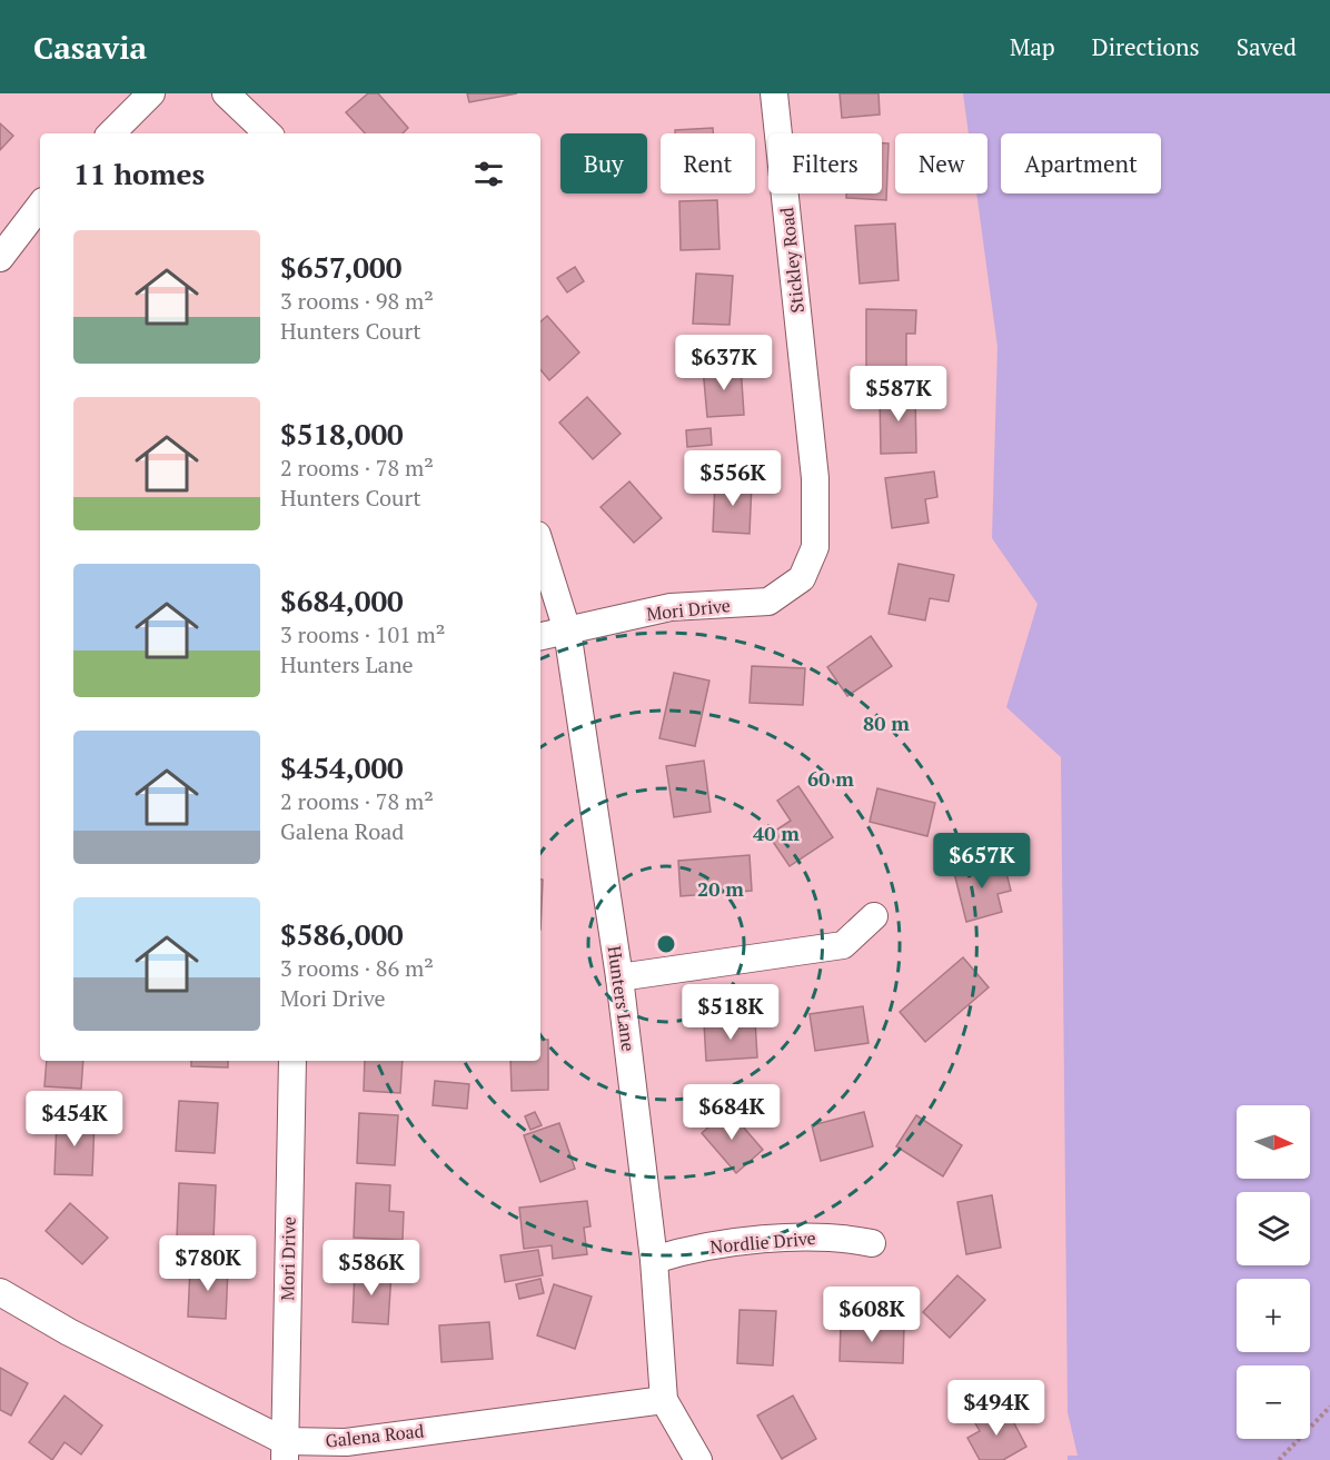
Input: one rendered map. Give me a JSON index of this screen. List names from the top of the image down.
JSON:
{
  "streets": {
    "street": [
      "Stickley Road",
      "Mori Drive",
      "Hunters Lane",
      "Nordlie Drive",
      "Galena Road"
    ]
  },
  "crossings": [
    ["Stickley Road", "Mori Drive"],
    ["Mori Drive", "Hunters Lane"],
    ["Mori Drive", "Galena Road"],
    ["Hunters Lane", "Nordlie Drive"],
    ["Hunters Lane", "Galena Road"]
  ],
  "north": "right",
  "page": {
    "header": "Casavia",
    "nav": ["Map", "Directions", "Saved"],
    "chip": [
      "Buy",
      "Rent",
      "Filters",
      "New",
      "Apartment"
    ],
    "heading": "11 homes",
    "list": [
      {
        "name": "$657,000",
        "note": "3 rooms · 98 m² · Hunters Court"
      },
      {
        "name": "$518,000",
        "note": "2 rooms · 78 m² · Hunters Court"
      },
      {
        "name": "$684,000",
        "note": "3 rooms · 101 m² · Hunters Lane"
      },
      {
        "name": "$454,000",
        "note": "2 rooms · 78 m² · Galena Road"
      },
      {
        "name": "$586,000",
        "note": "3 rooms · 86 m² · Mori Drive"
      }
    ],
    "price": [
      "$637K",
      "$587K",
      "$556K",
      "$657K",
      "$518K",
      "$684K",
      "$454K",
      "$780K",
      "$586K",
      "$608K",
      "$494K"
    ],
    "map_buttons": ["+", "−"]
  },
  "rings": [
    "80 m",
    "60 m",
    "40 m",
    "20 m"
  ]
}
